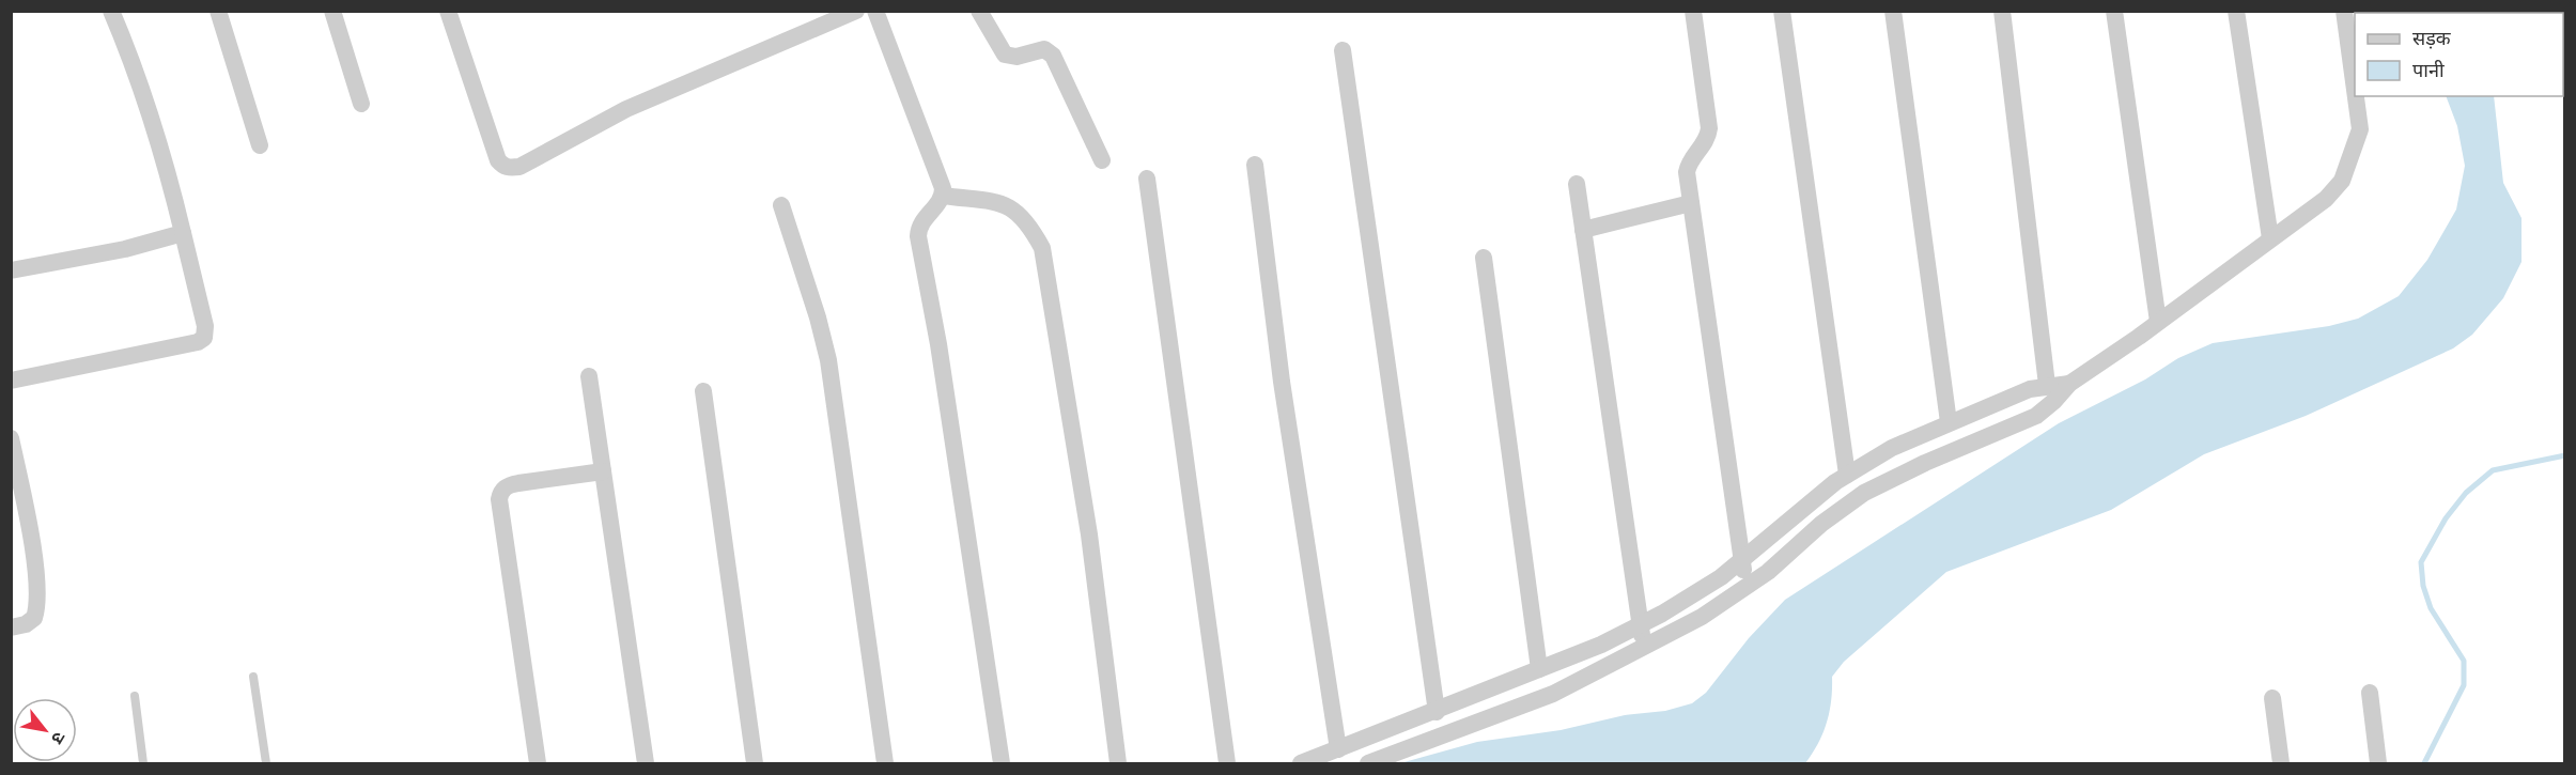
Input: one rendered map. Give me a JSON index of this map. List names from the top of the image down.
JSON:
{
  "legend": ["सड़क", "पानी"],
  "north": "bottom right"
}
